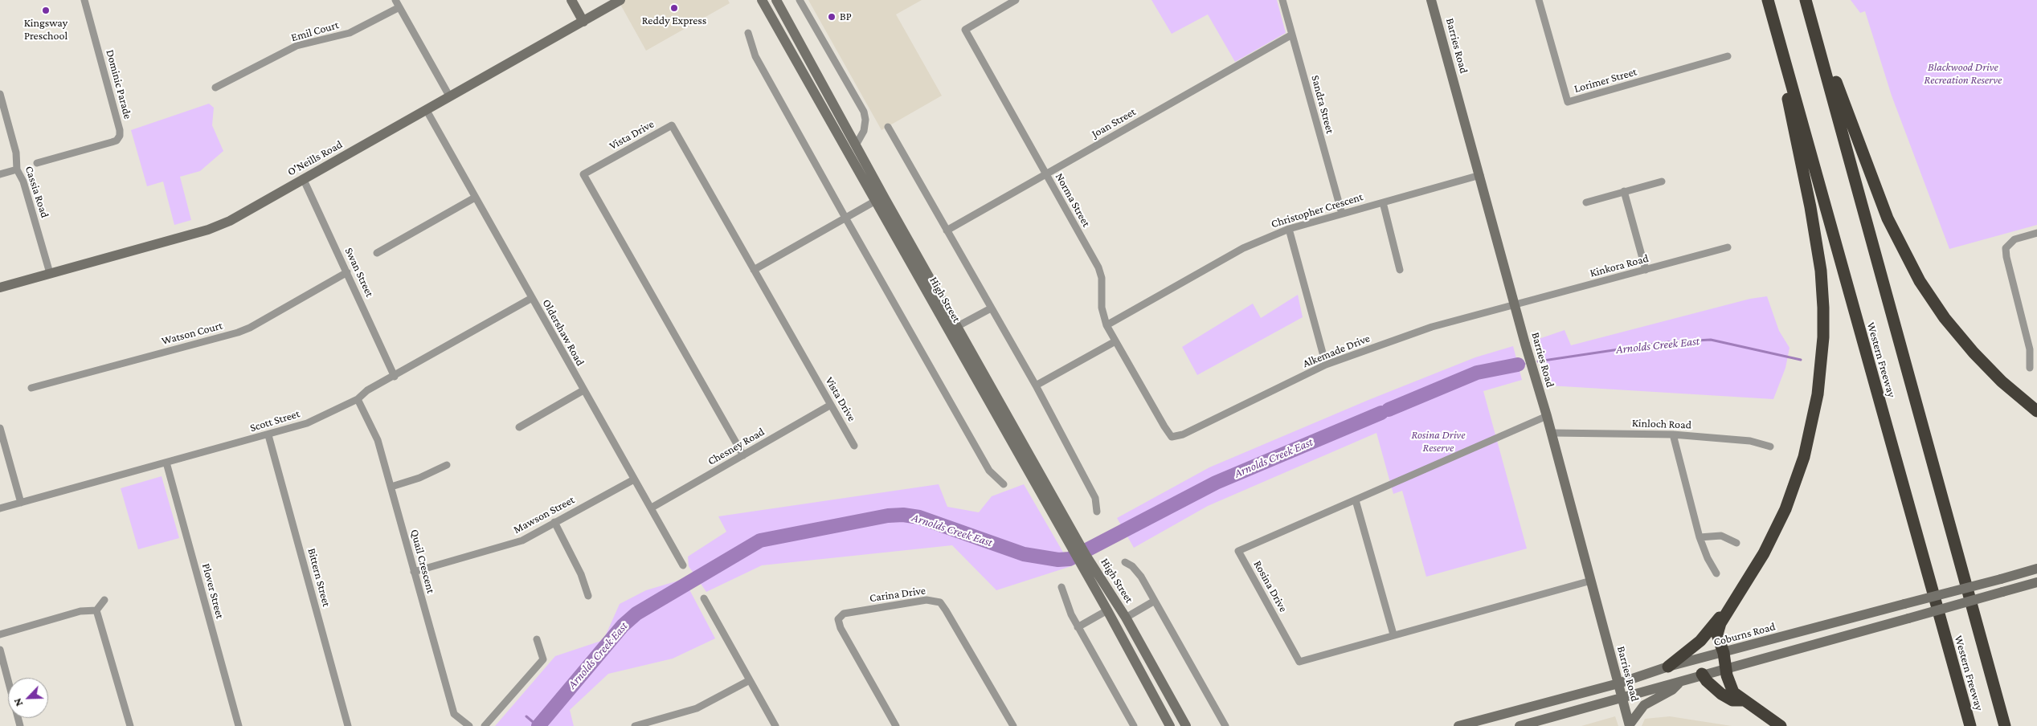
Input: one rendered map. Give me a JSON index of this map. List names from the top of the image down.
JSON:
{
  "streets": {
    "highway": ["Western Freeway"],
    "main road": [
      "Barries Road",
      "O'Neills Road",
      "High Street",
      "Coburns Road"
    ],
    "street": [
      "Emil Court",
      "Lorimer Street",
      "Dominic Parade",
      "Sandra Street",
      "Joan Street",
      "Vista Drive",
      "Cassia Road",
      "Norma Street",
      "Christopher Crescent",
      "Kinkora Road",
      "Swan Street",
      "Oldershaw Road",
      "Watson Court",
      "Alkemade Drive",
      "Scott Street",
      "Kinloch Road",
      "Chesney Road",
      "Mawson Street",
      "Quail Crescent",
      "Bittern Street",
      "Rosina Drive",
      "Plover Street",
      "Carina Drive"
    ]
  },
  "crossings": [
    ["Barries Road", "Christopher Crescent"],
    ["Barries Road", "Kinkora Road"],
    ["Barries Road", "Alkemade Drive"],
    ["Barries Road", "Kinloch Road"],
    ["Barries Road", "Rosina Drive"],
    ["Barries Road", "Coburns Road"],
    ["Sandra Street", "Joan Street"],
    ["Sandra Street", "Christopher Crescent"],
    ["Joan Street", "Norma Street"],
    ["Vista Drive", "Chesney Road"],
    ["O'Neills Road", "Cassia Road"],
    ["O'Neills Road", "Swan Street"],
    ["O'Neills Road", "Oldershaw Road"],
    ["Norma Street", "Christopher Crescent"],
    ["Norma Street", "Alkemade Drive"],
    ["Kinkora Road", "Alkemade Drive"],
    ["Swan Street", "Watson Court"],
    ["Swan Street", "Scott Street"],
    ["Oldershaw Road", "Scott Street"],
    ["Oldershaw Road", "Chesney Road"],
    ["Oldershaw Road", "Mawson Street"],
    ["Scott Street", "Quail Crescent"],
    ["Scott Street", "Bittern Street"],
    ["Scott Street", "Plover Street"],
    ["Mawson Street", "Quail Crescent"]
  ],
  "water": ["Arnolds Creek East"],
  "parks": ["Blackwood Drive Recreation Reserve", "Rosina Drive Reserve"],
  "places": ["Reddy Express", "Kingsway Preschool", "BP"],
  "north": "bottom left"
}
